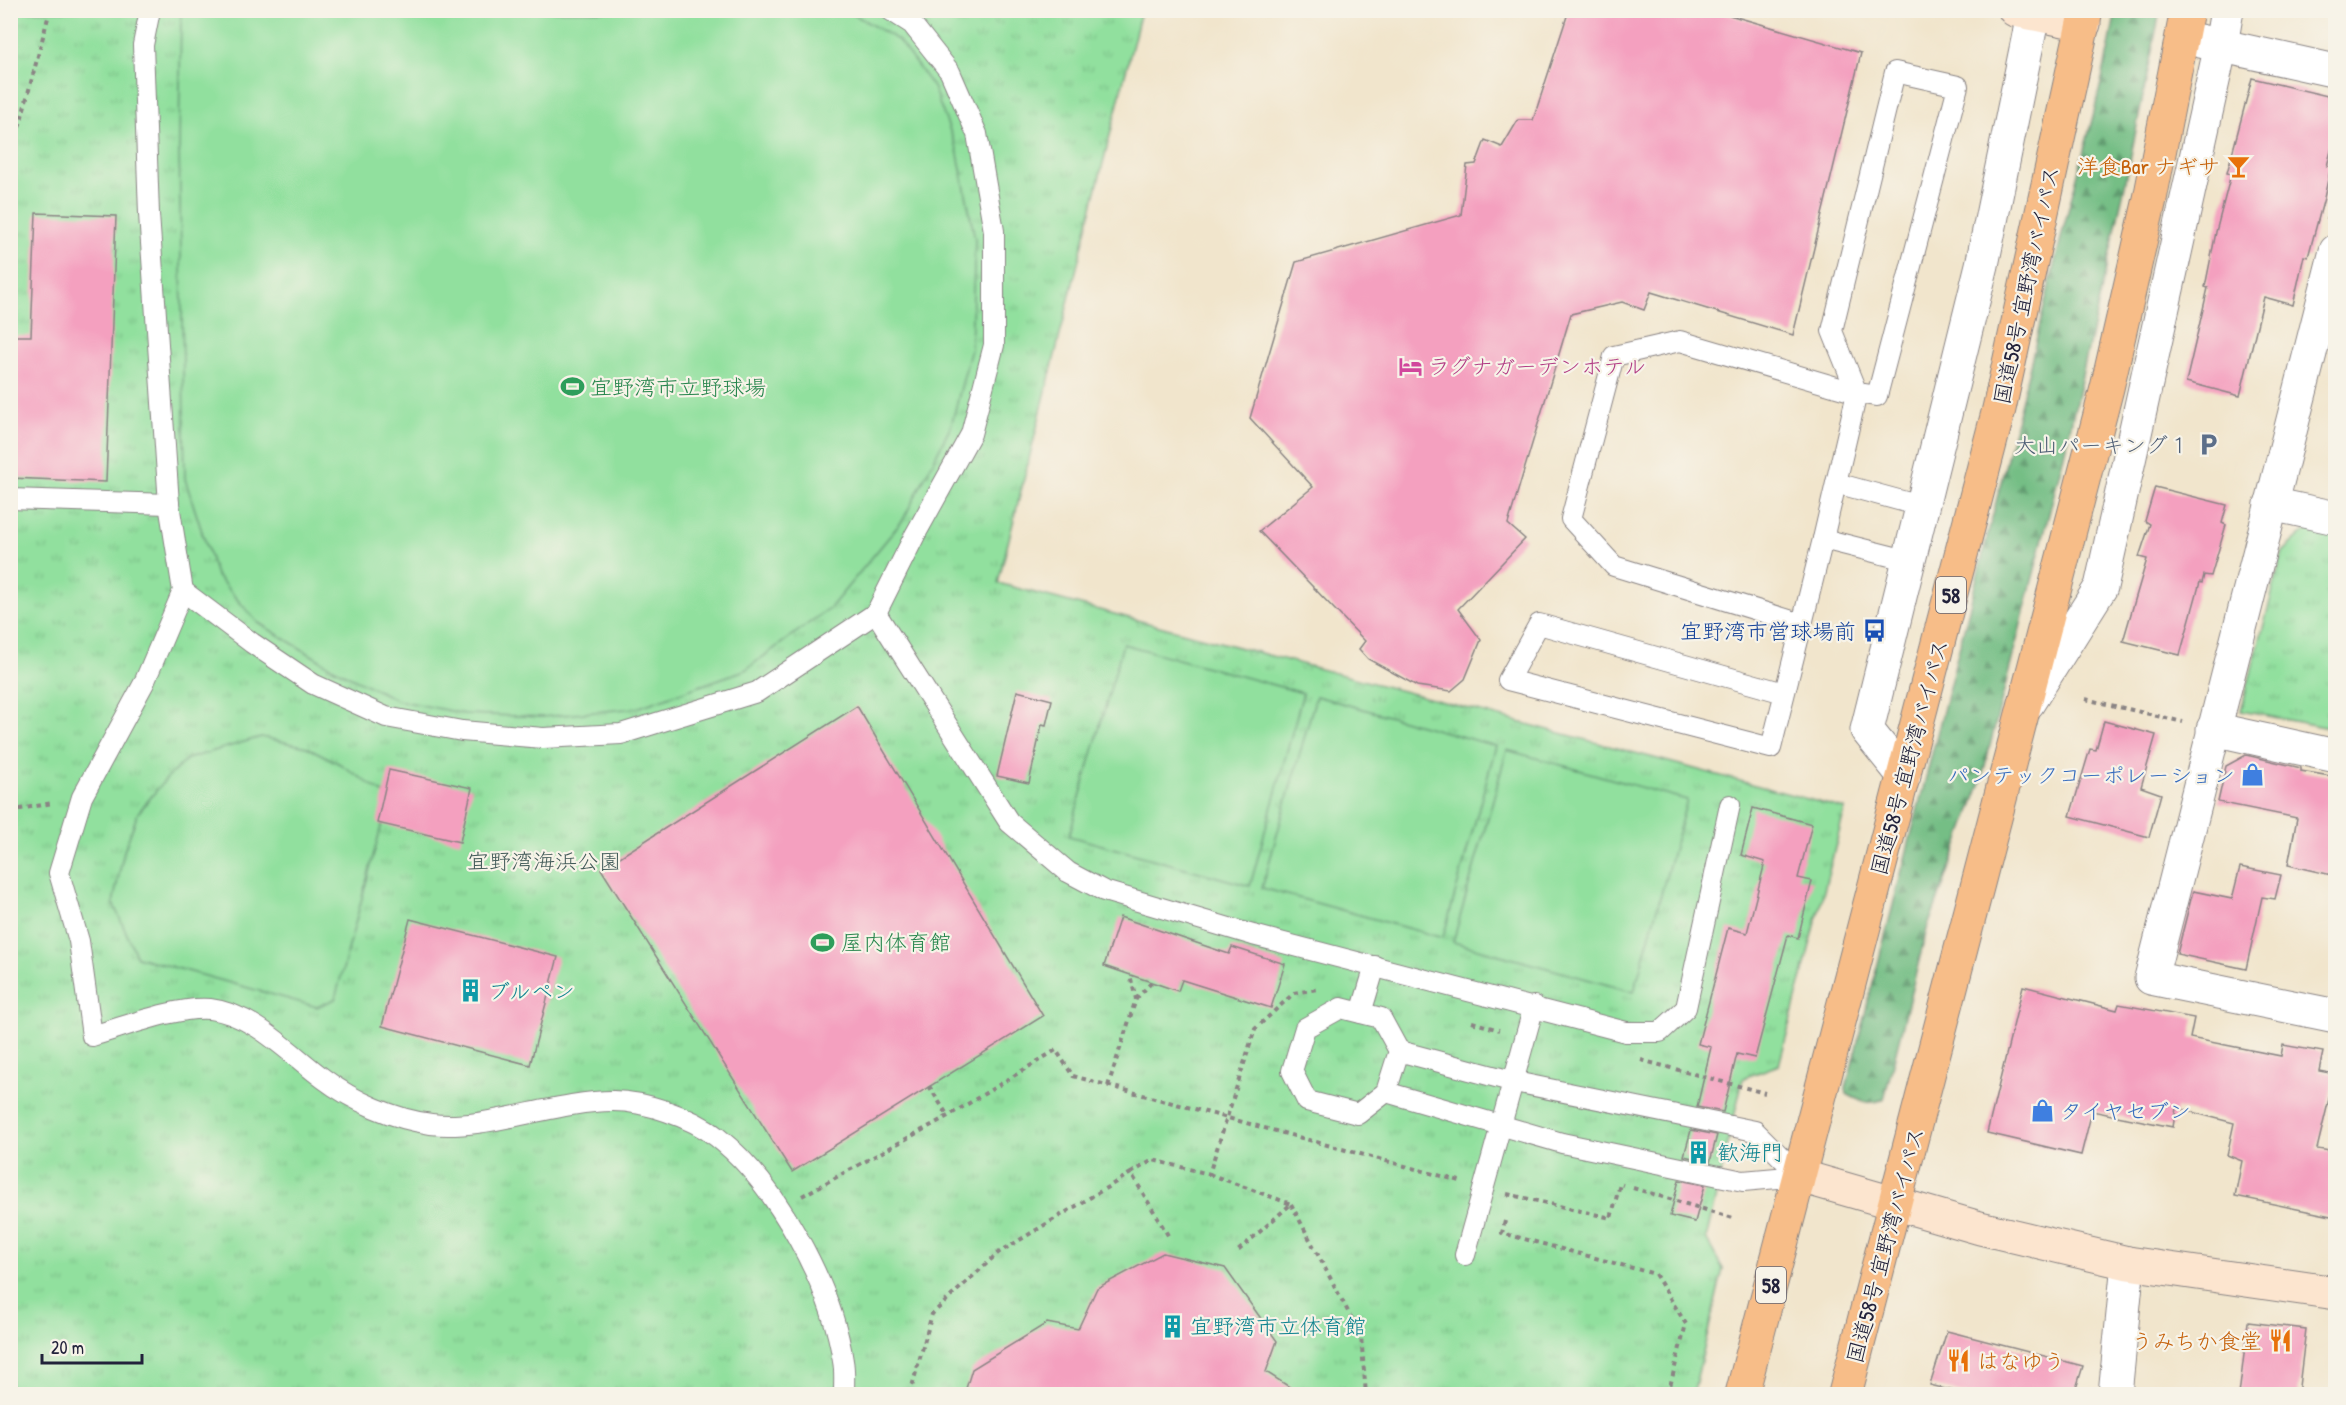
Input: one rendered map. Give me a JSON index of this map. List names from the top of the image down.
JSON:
{
  "streets": {
    "highway": ["国道58号 宜野湾バイパス", "58"]
  },
  "parks": ["宜野湾海浜公園"],
  "places": {
    "bar": ["洋食Bar ナギサ"],
    "hotel": ["ラグナガーデンホテル"],
    "sports": ["宜野湾市立野球場", "屋内体育館"],
    "parking": ["大山パーキング１"],
    "bus stop": ["宜野湾市営球場前"],
    "shop": ["パンテックコーポレーション", "タイヤセブン"],
    "building": ["ブルペン", "歓海門", "宜野湾市立体育館"],
    "restaurant": ["うみちか食堂", "はなゆう"]
  },
  "scale_bar": "20 m"
}
